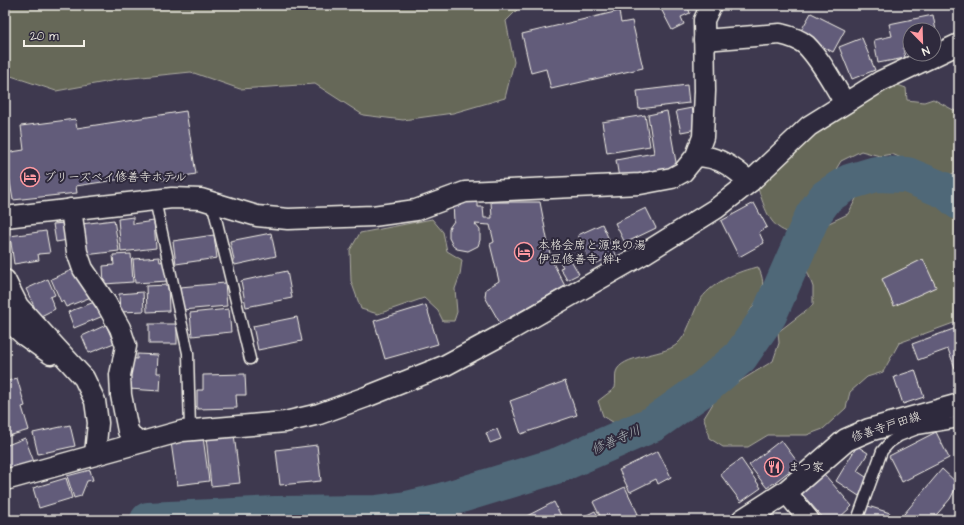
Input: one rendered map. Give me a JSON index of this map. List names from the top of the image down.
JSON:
{
  "streets": {
    "main road": ["修善寺戸田線"]
  },
  "water": ["修善寺川"],
  "places": {
    "hotel": ["ブリーズベイ修善寺ホテル", "本格会席と源泉の湯 伊豆修善寺 絆+"],
    "restaurant": ["まつ家"]
  },
  "scale_bar": "20 m",
  "north": "bottom right"
}
